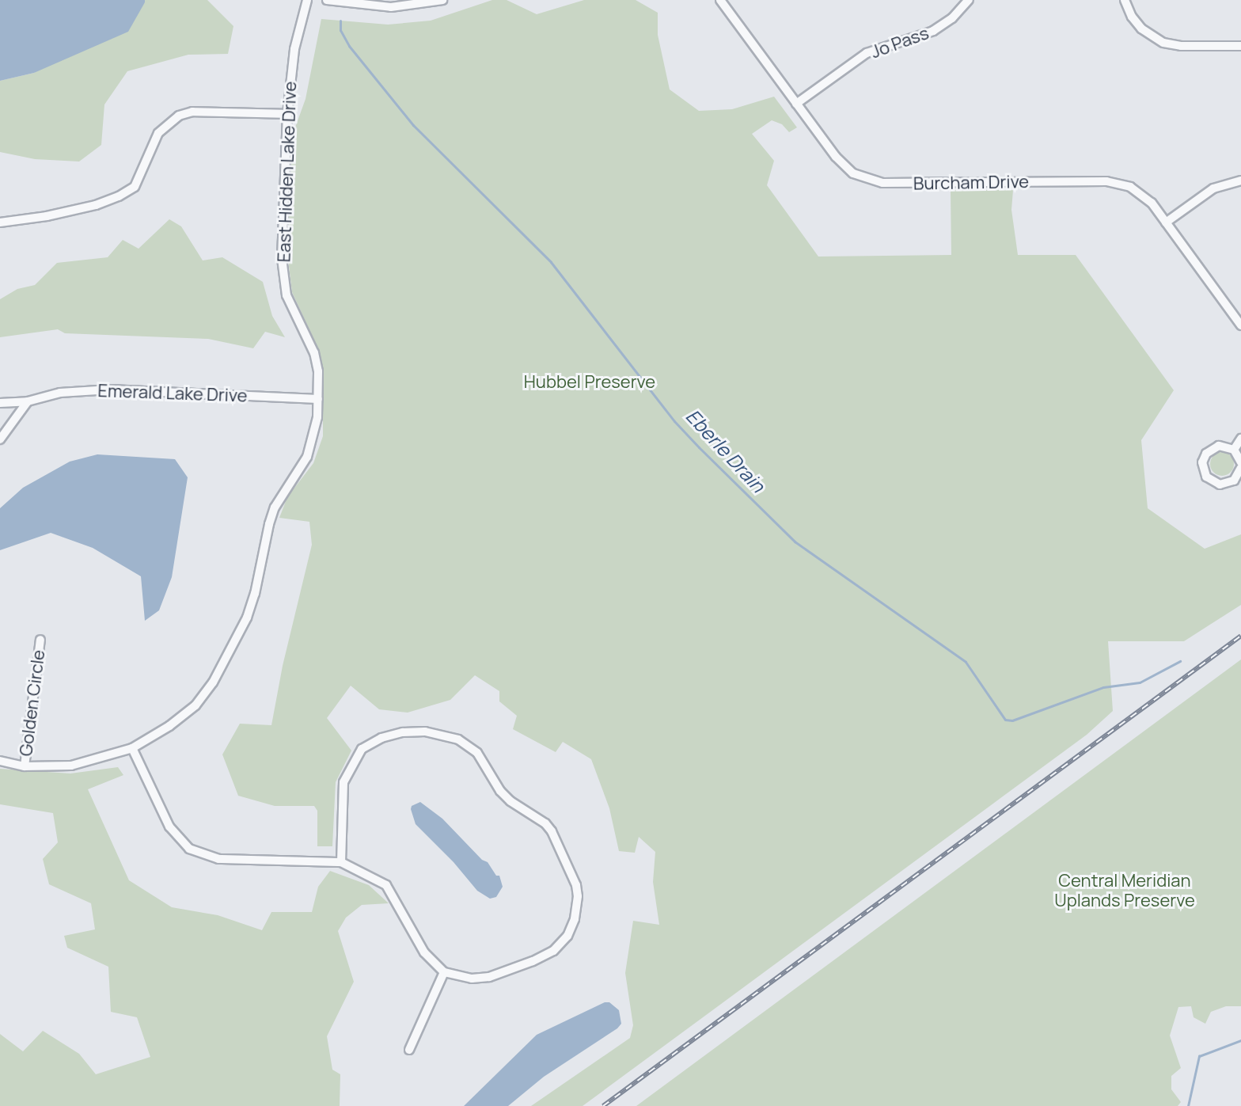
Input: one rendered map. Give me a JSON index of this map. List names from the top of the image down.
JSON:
{
  "streets": {
    "street": [
      "Jo Pass",
      "East Hidden Lake Drive",
      "Burcham Drive",
      "Emerald Lake Drive",
      "Golden Circle"
    ]
  },
  "crossings": [
    ["Jo Pass", "Burcham Drive"],
    ["East Hidden Lake Drive", "Emerald Lake Drive"],
    ["East Hidden Lake Drive", "Golden Circle"]
  ],
  "water": ["Eberle Drain"],
  "parks": ["Hubbel Preserve", "Central Meridian Uplands Preserve"]
}
